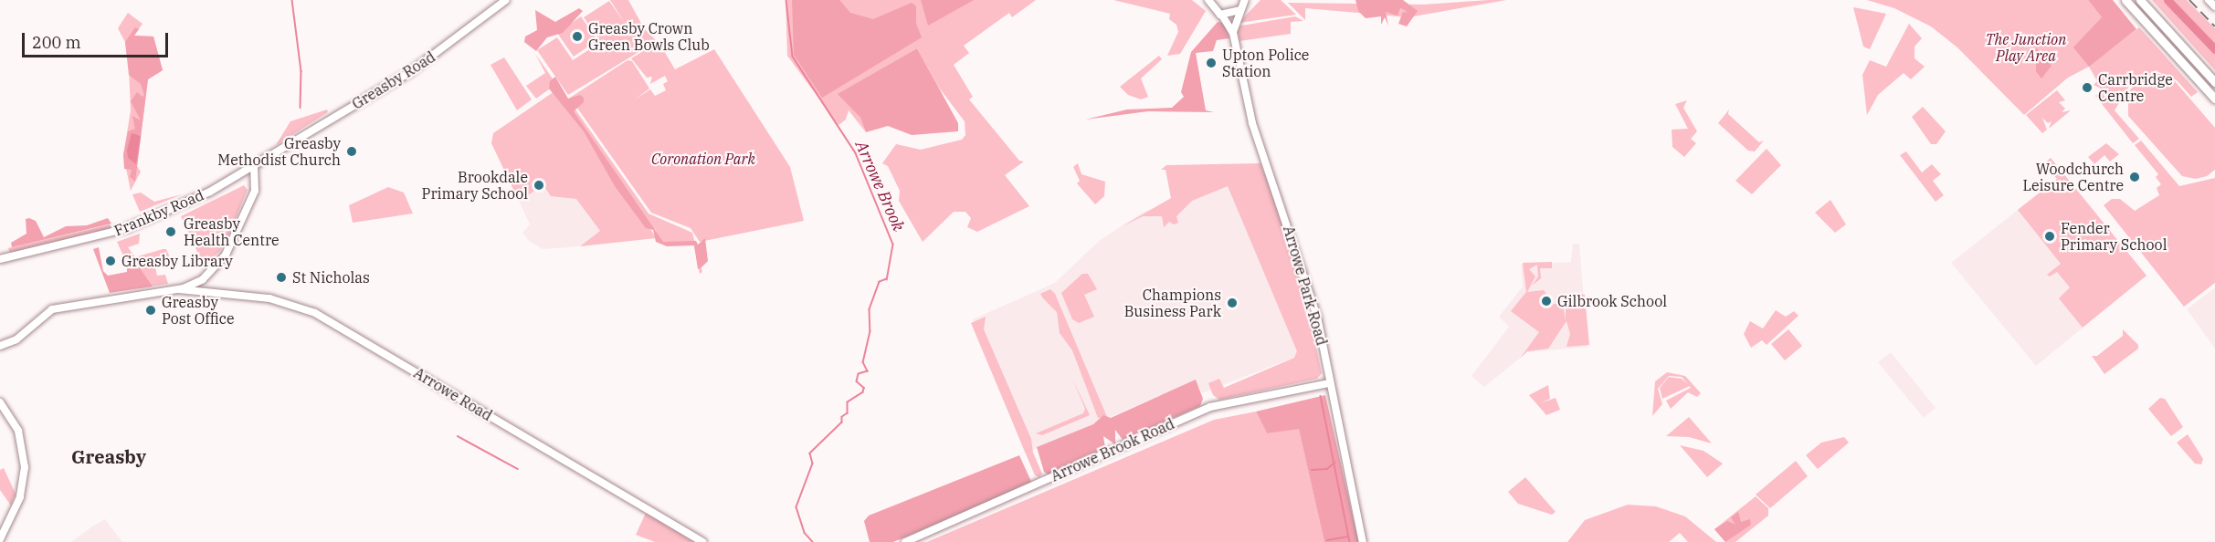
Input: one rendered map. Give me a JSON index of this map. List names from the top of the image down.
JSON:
{
  "streets": {
    "main road": ["Arrowe Park Road"],
    "street": [
      "Greasby Road",
      "Frankby Road",
      "Arrowe Road",
      "Arrowe Brook Road"
    ]
  },
  "crossings": [
    ["Greasby Road", "Frankby Road"],
    ["Arrowe Park Road", "Arrowe Brook Road"]
  ],
  "districts": ["Greasby"],
  "water": ["Arrowe Brook"],
  "parks": ["The Junction Play Area", "Coronation Park"],
  "places": [
    "Greasby Crown Green Bowls Club",
    "Upton Police Station",
    "Carrbridge Centre",
    "Greasby Methodist Church",
    "Woodchurch Leisure Centre",
    "Brookdale Primary School",
    "Greasby Health Centre",
    "Fender Primary School",
    "Greasby Library",
    "St Nicholas",
    "Gilbrook School",
    "Champions Business Park",
    "Greasby Post Office"
  ],
  "scale_bar": "200 m"
}
